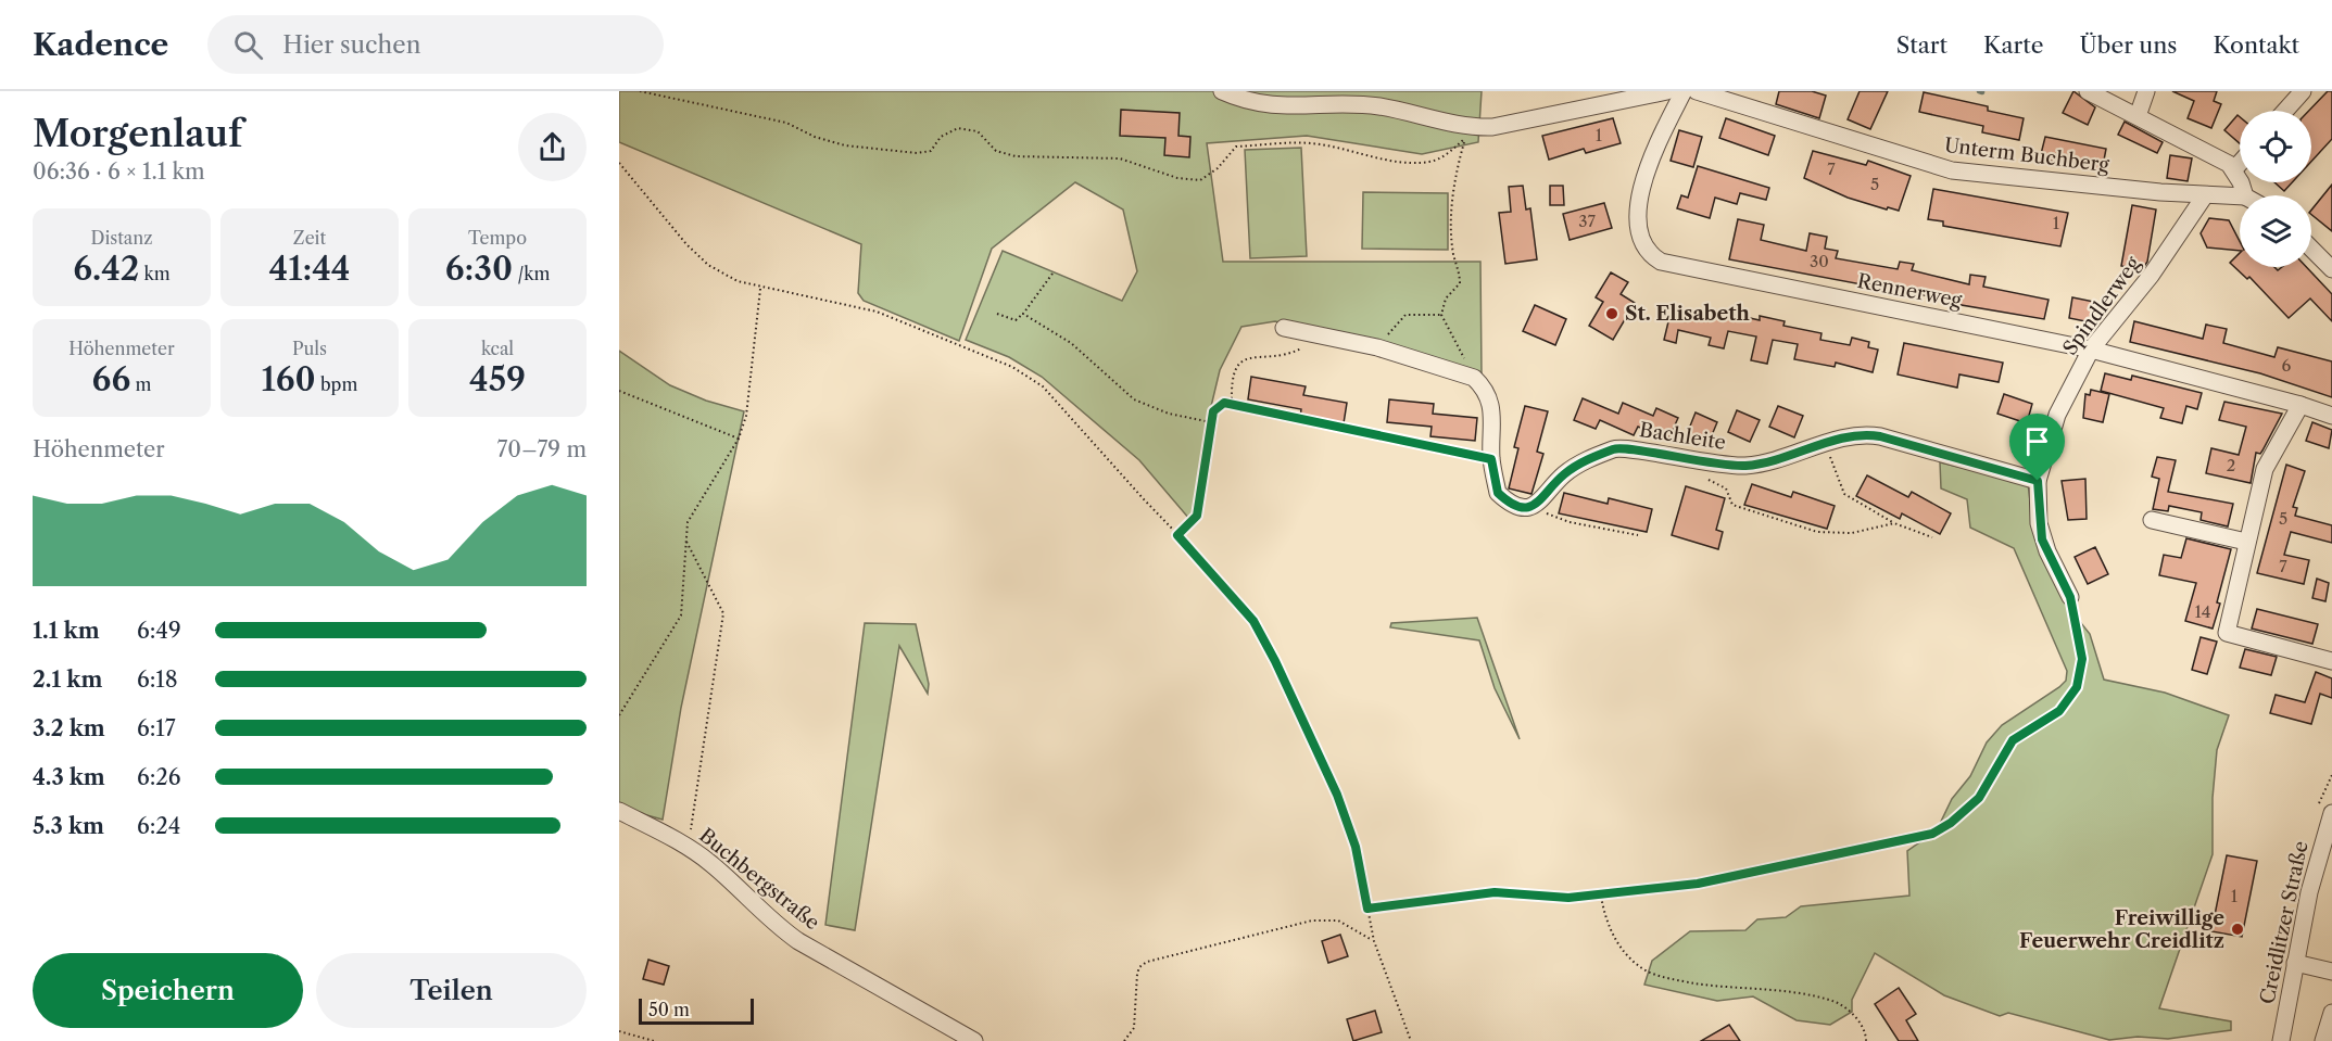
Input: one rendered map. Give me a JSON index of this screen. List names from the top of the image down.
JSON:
{
  "streets": {
    "street": [
      "Unterm Buchberg",
      "Rennerweg",
      "Spindlerweg",
      "Bachleite",
      "Buchbergstraße",
      "Creidlitzer Straße"
    ]
  },
  "crossings": [
    ["Unterm Buchberg", "Spindlerweg"],
    ["Rennerweg", "Spindlerweg"],
    ["Spindlerweg", "Bachleite"]
  ],
  "places": ["St. Elisabeth", "Freiwillige Feuerwehr Creidlitz"],
  "house_numbers": [
    "1",
    "7",
    "5",
    "37",
    "1",
    "30",
    "6",
    "2",
    "5",
    "7",
    "14",
    "1"
  ],
  "scale_bar": "50 m",
  "page": {
    "header": "Kadence",
    "search": "Hier suchen",
    "nav": [
      "Start",
      "Karte",
      "Über uns",
      "Kontakt"
    ],
    "heading": ["Morgenlauf", "06:36 · 6 × 1.1 km"],
    "stats": [
      ["Distanz", "6.42 km"],
      ["Zeit", "41:44"],
      ["Tempo", "6:30 /km"],
      ["Höhenmeter", "66 m"],
      ["Puls", "160 bpm"],
      ["kcal", "459"]
    ],
    "chart": ["Höhenmeter", "70–79 m"],
    "list": [
      {
        "name": "1.1 km",
        "note": "6:49"
      },
      {
        "name": "2.1 km",
        "note": "6:18"
      },
      {
        "name": "3.2 km",
        "note": "6:17"
      },
      {
        "name": "4.3 km",
        "note": "6:26"
      },
      {
        "name": "5.3 km",
        "note": "6:24"
      }
    ],
    "buttons": ["Speichern", "Teilen"],
    "scale": "50 m"
  }
}
